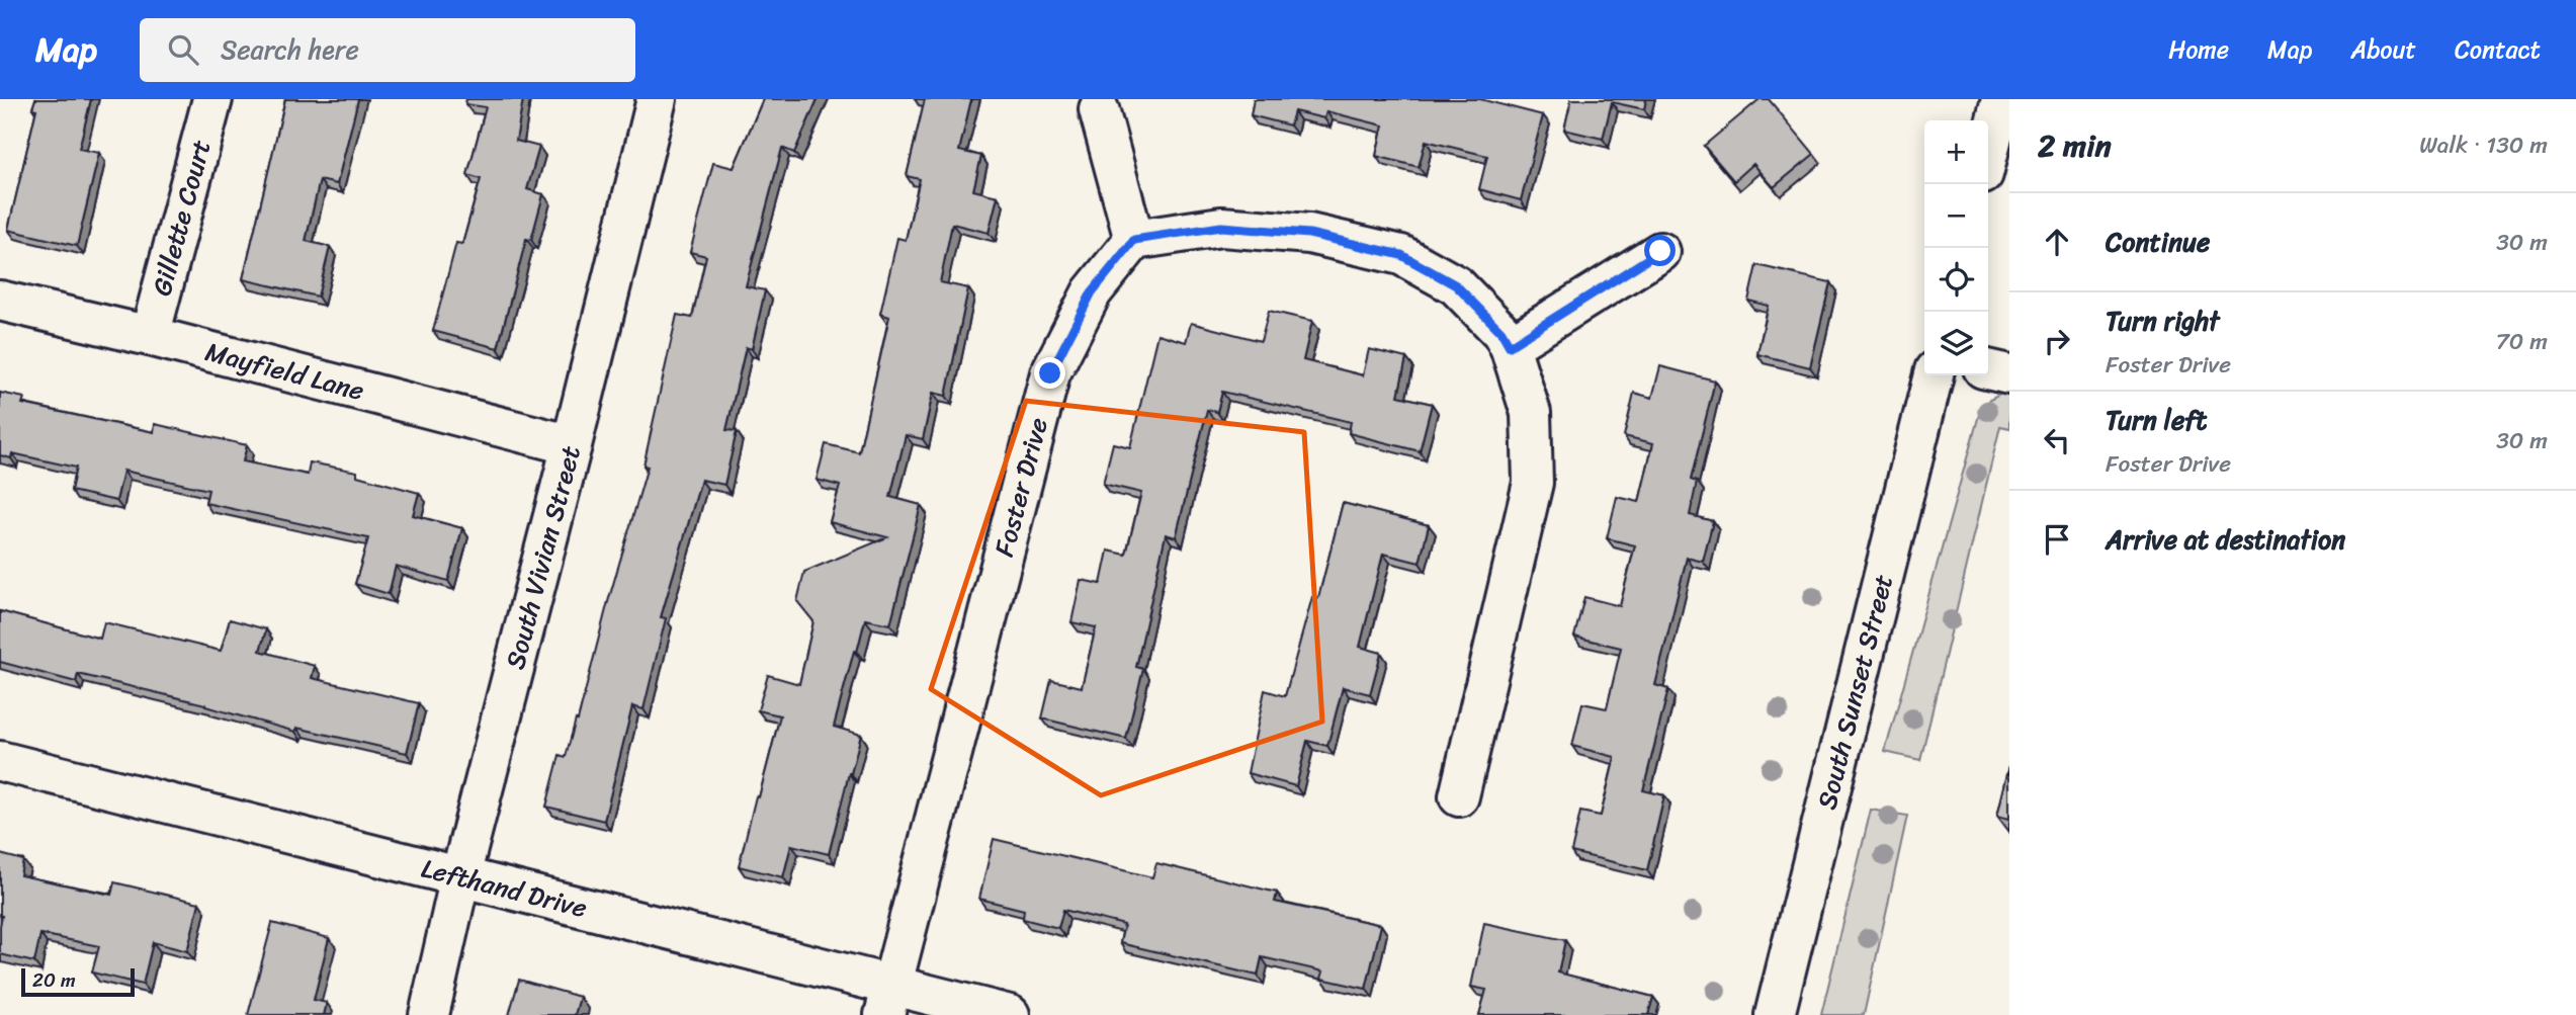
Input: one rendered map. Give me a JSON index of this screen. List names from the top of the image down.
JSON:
{
  "streets": {
    "street": [
      "Gillette Court",
      "Mayfield Lane",
      "Foster Drive",
      "South Vivian Street",
      "South Sunset Street",
      "Lefthand Drive"
    ]
  },
  "crossings": [
    ["Gillette Court", "Mayfield Lane"],
    ["Mayfield Lane", "South Vivian Street"],
    ["Foster Drive", "Lefthand Drive"],
    ["South Vivian Street", "Lefthand Drive"]
  ],
  "scale_bar": "20 m",
  "page": {
    "header": "Map",
    "search": "Search here",
    "nav": [
      "Home",
      "Map",
      "About",
      "Contact"
    ],
    "heading": ["2 min", "Walk · 130 m"],
    "map_buttons": ["+", "−"],
    "list": [
      ["Continue", "30 m"],
      ["Turn right", "Foster Drive", "70 m"],
      ["Turn left", "Foster Drive", "30 m"],
      "Arrive at destination"
    ],
    "scale": "20 m"
  }
}
